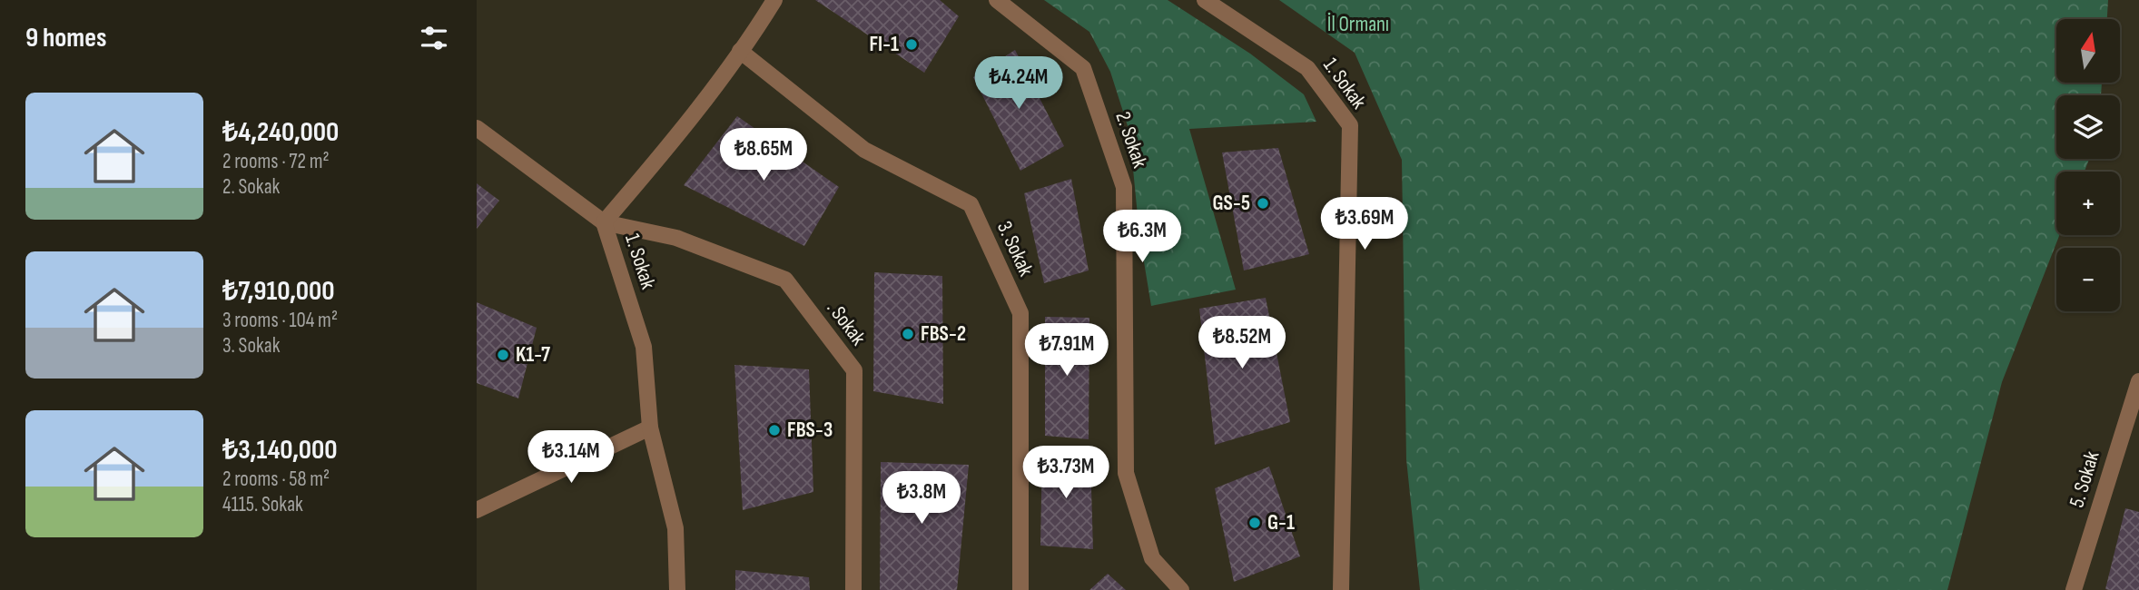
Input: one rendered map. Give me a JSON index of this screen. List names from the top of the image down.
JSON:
{
  "streets": {
    "street": [
      "1. Sokak",
      "2. Sokak",
      "3. Sokak",
      ". Sokak",
      "5. Sokak"
    ]
  },
  "crossings": [
    ["1. Sokak", "3. Sokak"],
    ["1. Sokak", ". Sokak"]
  ],
  "parks": ["İl Ormanı"],
  "places": [
    "FI-1",
    "GS-5",
    "FBS-2",
    "K1-7",
    "FBS-3",
    "G-1"
  ],
  "north": "top",
  "page": {
    "heading": "9 homes",
    "map_buttons": ["+", "−"],
    "price": [
      "₺4.24M",
      "₺8.65M",
      "₺3.69M",
      "₺6.3M",
      "₺8.52M",
      "₺7.91M",
      "₺3.14M",
      "₺3.73M",
      "₺3.8M"
    ],
    "list": [
      {
        "name": "₺4,240,000",
        "note": "2 rooms · 72 m² · 2. Sokak"
      },
      {
        "name": "₺7,910,000",
        "note": "3 rooms · 104 m² · 3. Sokak"
      },
      {
        "name": "₺3,140,000",
        "note": "2 rooms · 58 m² · 4115. Sokak"
      }
    ]
  }
}
